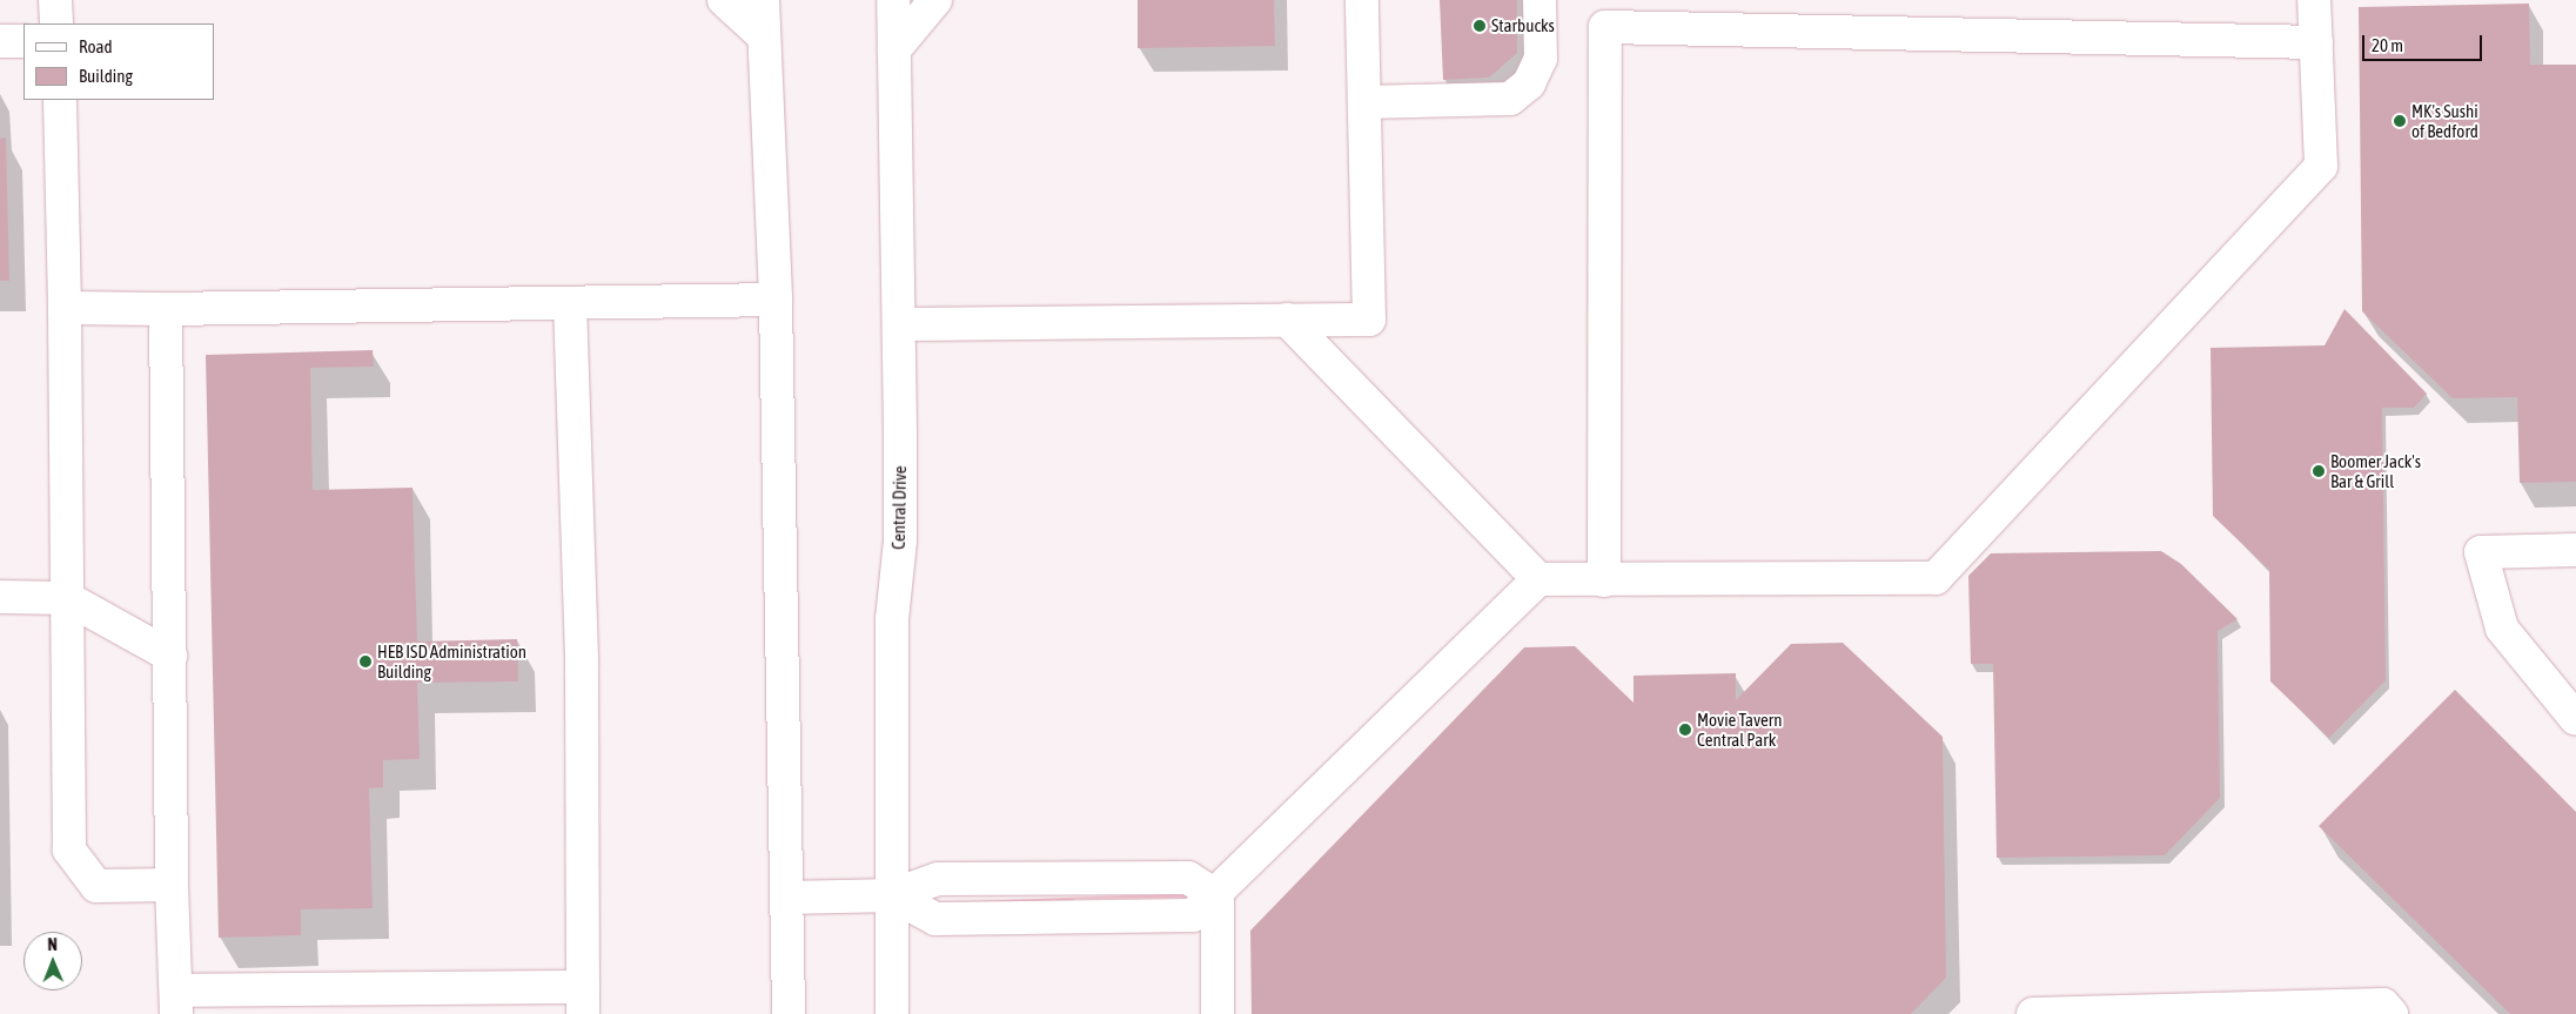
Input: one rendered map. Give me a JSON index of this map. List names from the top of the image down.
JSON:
{
  "streets": {
    "main road": ["Central Drive"]
  },
  "places": [
    "Starbucks",
    "MK's Sushi of Bedford",
    "Boomer Jack's Bar & Grill",
    "HEB ISD Administration Building",
    "Movie Tavern Central Park"
  ],
  "legend": ["Road", "Building"],
  "scale_bar": "20 m",
  "north": "top"
}
